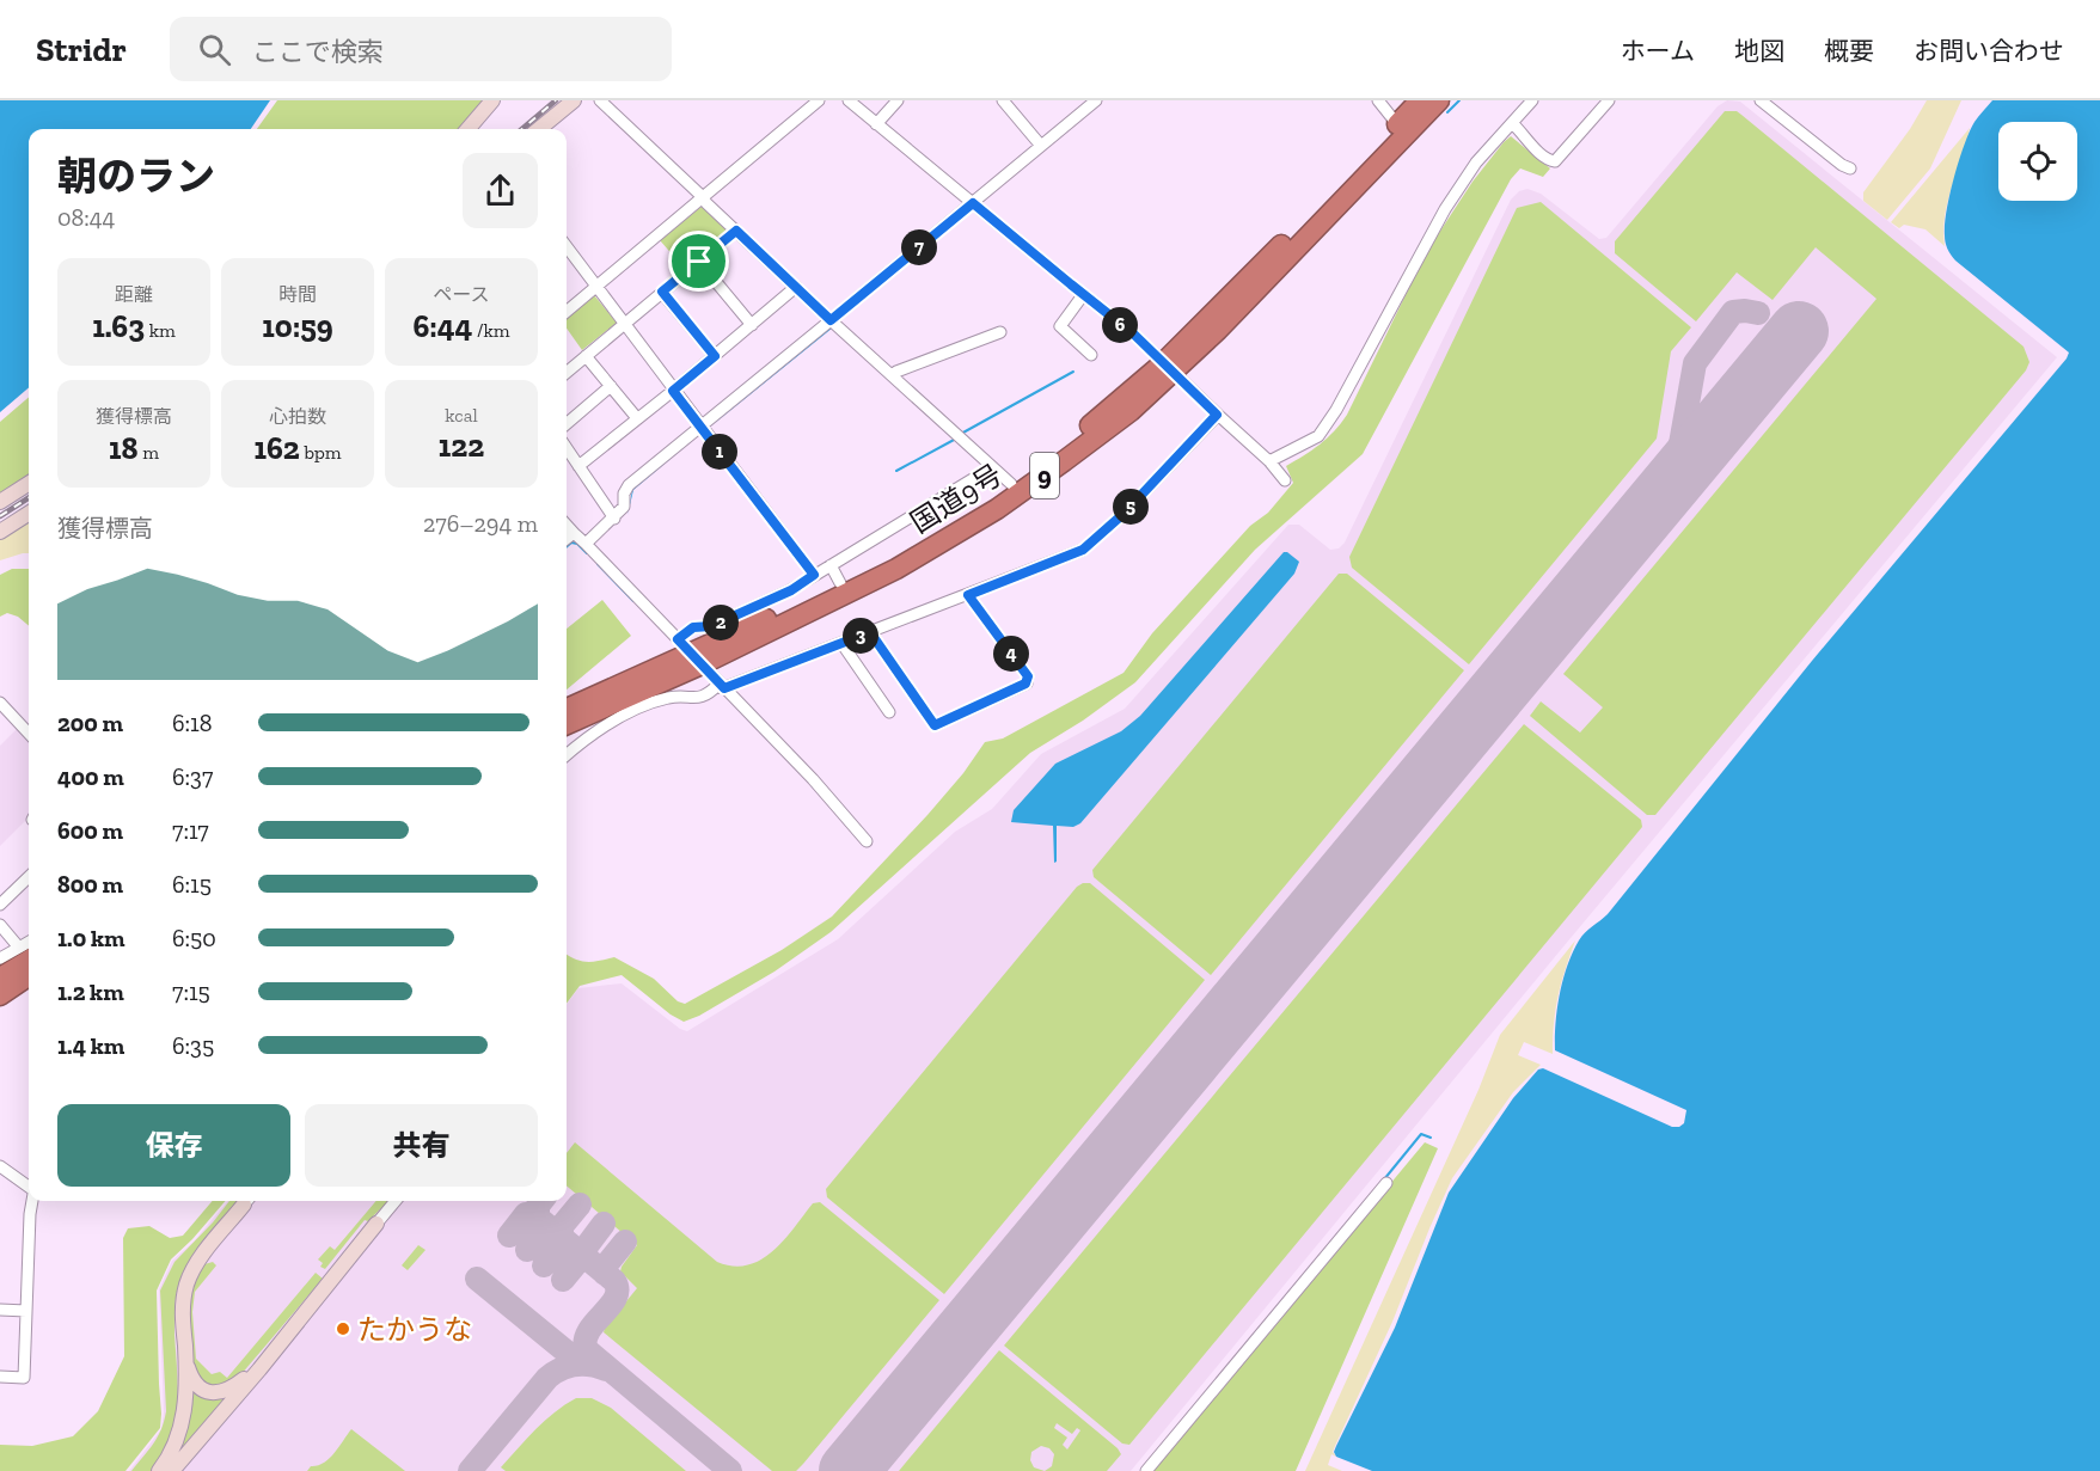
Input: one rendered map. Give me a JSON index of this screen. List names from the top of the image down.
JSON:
{
  "streets": {
    "highway": ["9", "国道9号"]
  },
  "places": ["たかうな"],
  "page": {
    "header": "Stridr",
    "search": "ここで検索",
    "nav": [
      "ホーム",
      "地図",
      "概要",
      "お問い合わせ"
    ],
    "heading": ["朝のラン", "08:44"],
    "pins": [
      "7",
      "6",
      "1",
      "5",
      "2",
      "3",
      "4"
    ],
    "stats": [
      ["距離", "1.63 km"],
      ["時間", "10:59"],
      ["ペース", "6:44 /km"],
      ["獲得標高", "18 m"],
      ["心拍数", "162 bpm"],
      ["kcal", "122"]
    ],
    "chart": ["獲得標高", "276–294 m"],
    "list": [
      {
        "name": "200 m",
        "note": "6:18"
      },
      {
        "name": "400 m",
        "note": "6:37"
      },
      {
        "name": "600 m",
        "note": "7:17"
      },
      {
        "name": "800 m",
        "note": "6:15"
      },
      {
        "name": "1.0 km",
        "note": "6:50"
      },
      {
        "name": "1.2 km",
        "note": "7:15"
      },
      {
        "name": "1.4 km",
        "note": "6:35"
      }
    ],
    "buttons": ["保存", "共有"]
  }
}
